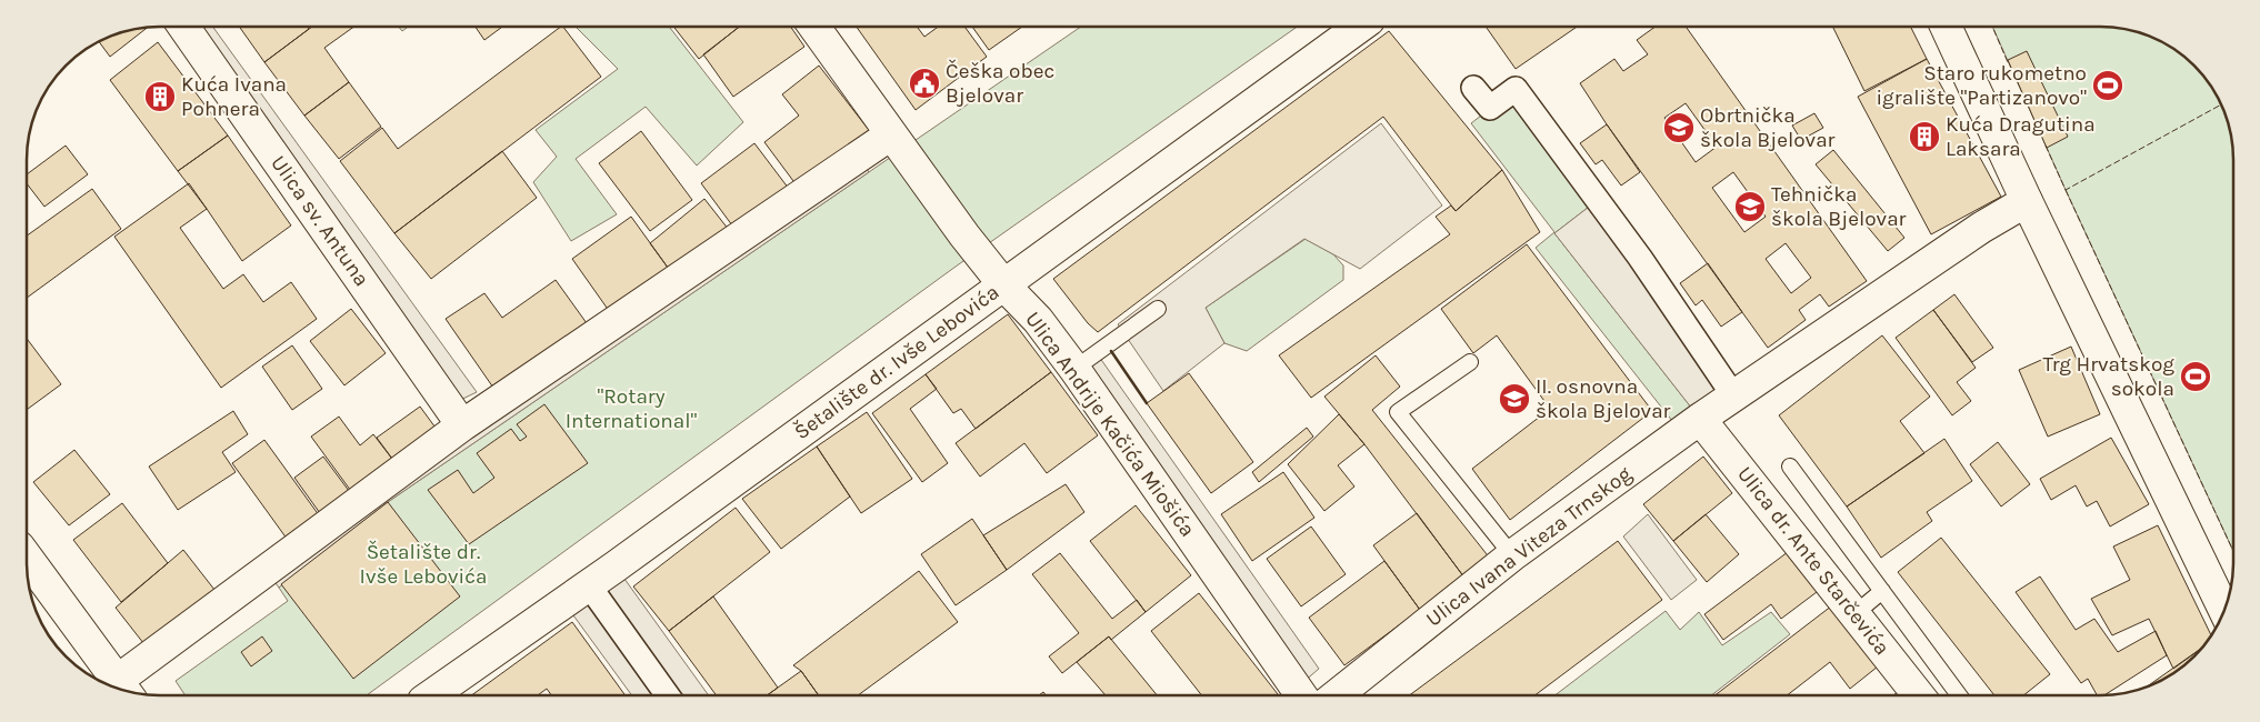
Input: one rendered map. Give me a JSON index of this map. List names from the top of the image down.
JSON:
{
  "streets": {
    "street": [
      "Ulica sv. Antuna",
      "Šetalište dr. Ivše Lebovića",
      "Ulica Andrije Kačića Miošića",
      "Ulica Ivana Viteza Trnskog",
      "Ulica dr. Ante Starčevića"
    ]
  },
  "crossings": [
    ["Šetalište dr. Ivše Lebovića", "Ulica Andrije Kačića Miošića"],
    ["Ulica Ivana Viteza Trnskog", "Ulica dr. Ante Starčevića"]
  ],
  "parks": ["\"Rotary International\"", "Šetalište dr. Ivše Lebovića"],
  "places": {
    "public building": ["Češka obec Bjelovar"],
    "sports": ["Staro rukometno igralište \"Partizanovo\"", "Trg Hrvatskog sokola"],
    "building": ["Kuća Ivana Pohnera", "Kuća Dragutina Laksara"],
    "school or university": ["Obrtnička škola Bjelovar", "Tehnička škola Bjelovar", "II. osnovna škola Bjelovar"]
  }
}
